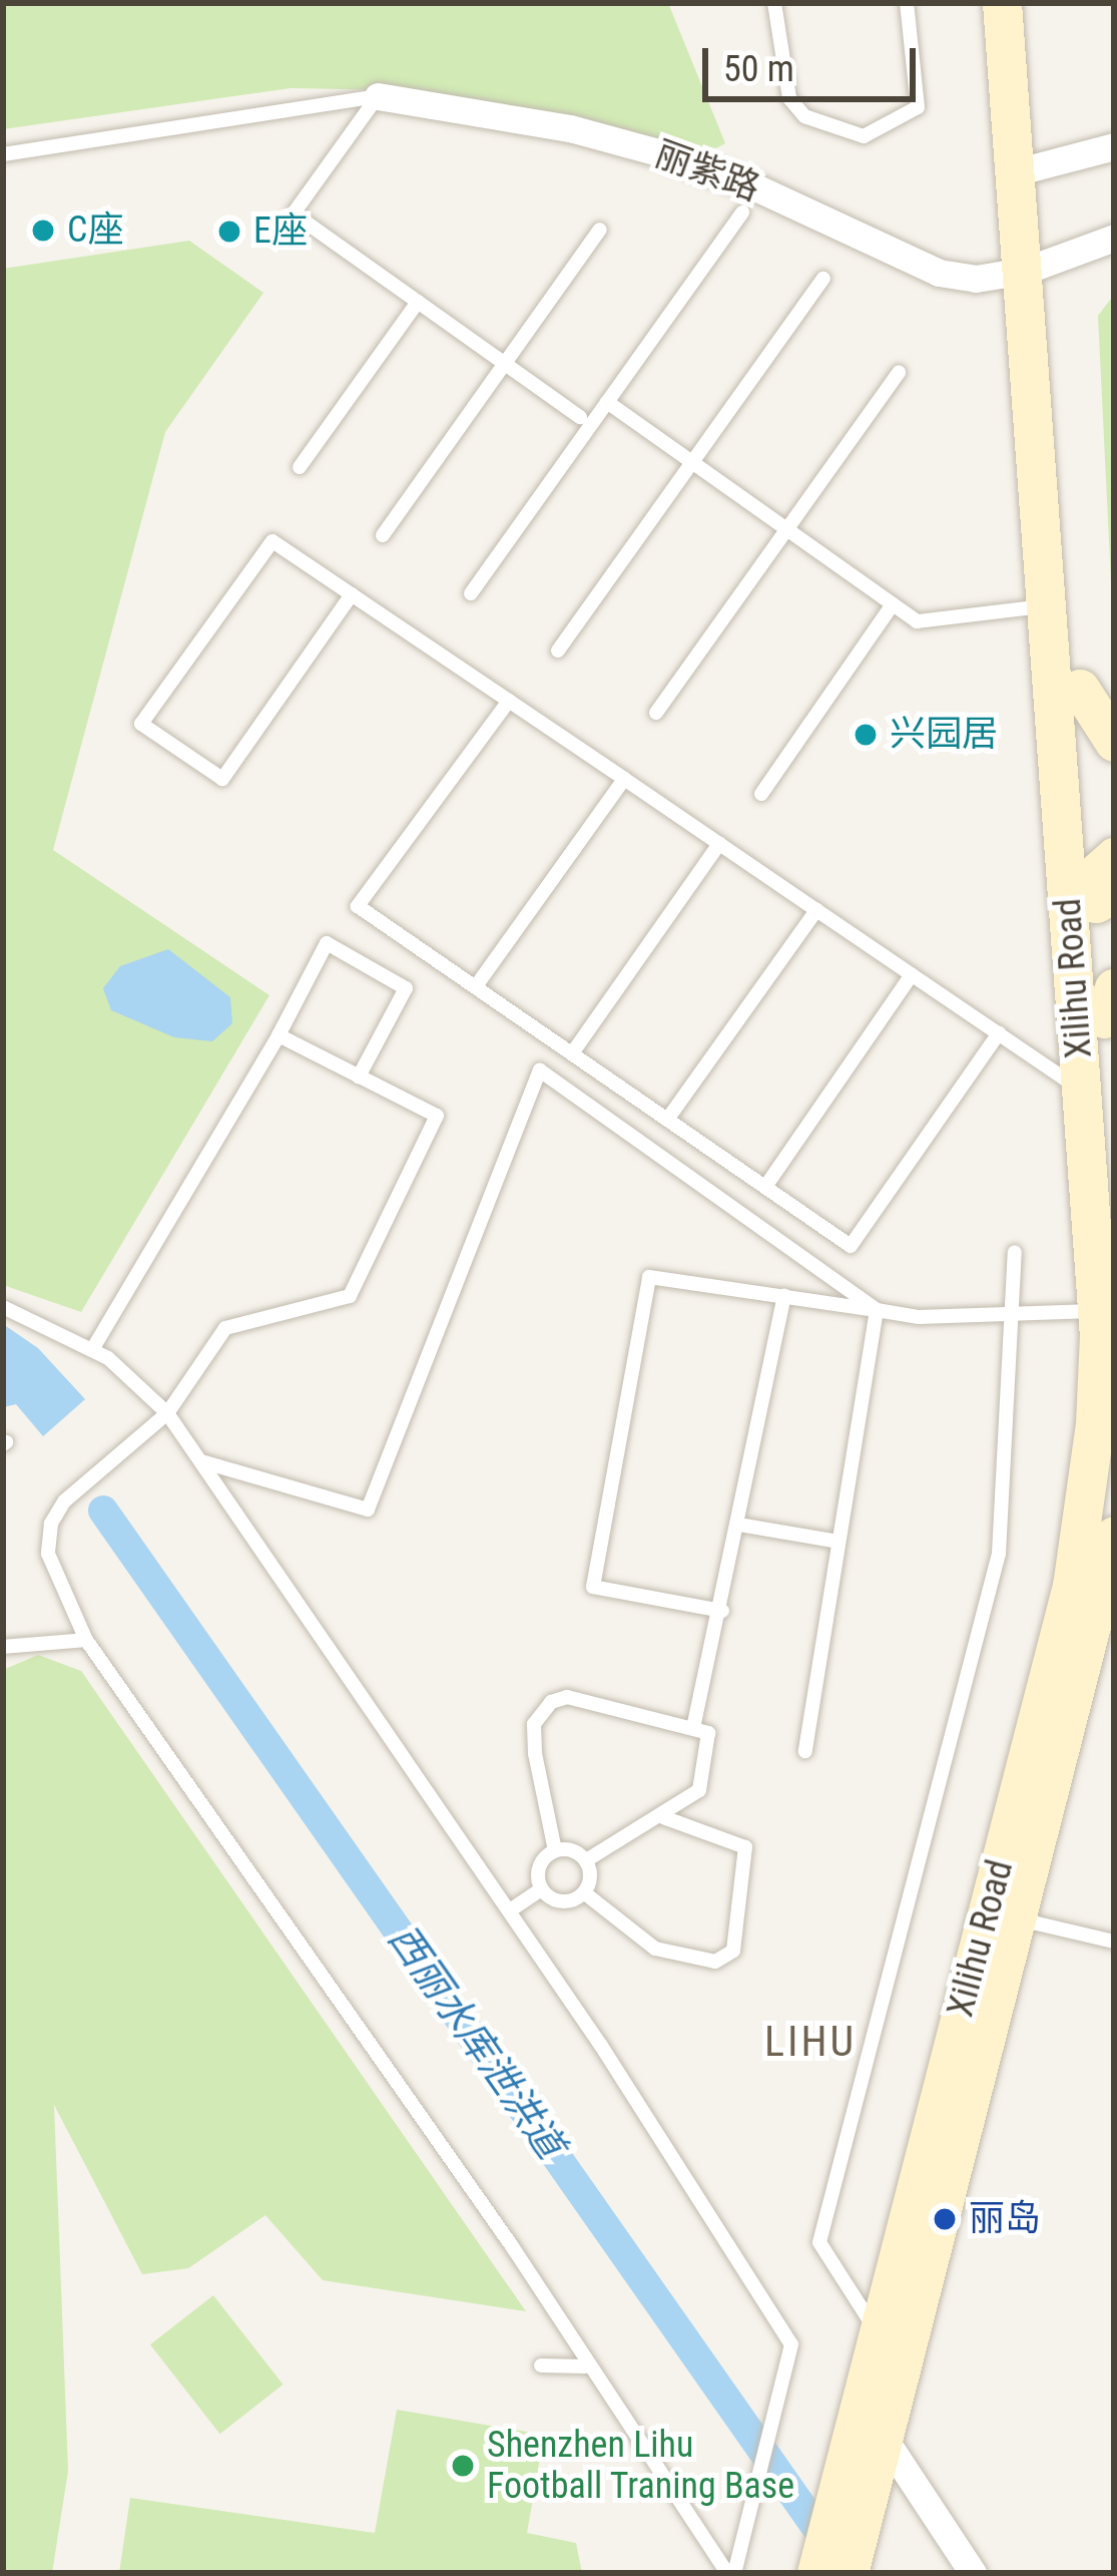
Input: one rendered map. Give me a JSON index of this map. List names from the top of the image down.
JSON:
{
  "streets": {
    "main road": ["Xilihu Road"],
    "street": ["丽紫路"]
  },
  "crossings": [
    ["丽紫路", "Xilihu Road"]
  ],
  "districts": ["LIHU"],
  "water": ["西丽水库泄洪道"],
  "places": [
    "C座",
    "E座",
    "兴园居",
    "丽岛",
    "Shenzhen Lihu Football Traning Base"
  ],
  "scale_bar": "50 m"
}
